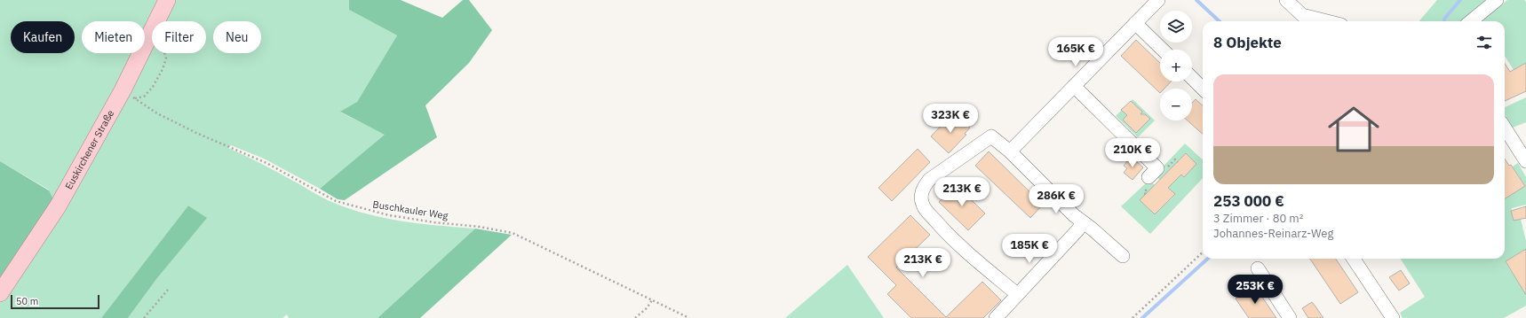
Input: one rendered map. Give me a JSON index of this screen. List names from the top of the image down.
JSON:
{
  "streets": {
    "main road": ["Euskirchener Straße"],
    "path": ["Buschkauler Weg"]
  },
  "scale_bar": "50 m",
  "page": {
    "map_buttons": ["+", "−"],
    "chip": [
      "Kaufen",
      "Mieten",
      "Filter",
      "Neu"
    ],
    "heading": "8 Objekte",
    "price": [
      "165K €",
      "323K €",
      "210K €",
      "213K €",
      "286K €",
      "185K €",
      "213K €",
      "253K €"
    ],
    "list": [
      {
        "name": "253 000 €",
        "note": "3 Zimmer · 80 m² · Johannes-Reinarz-Weg"
      }
    ],
    "scale": "50 m"
  }
}
